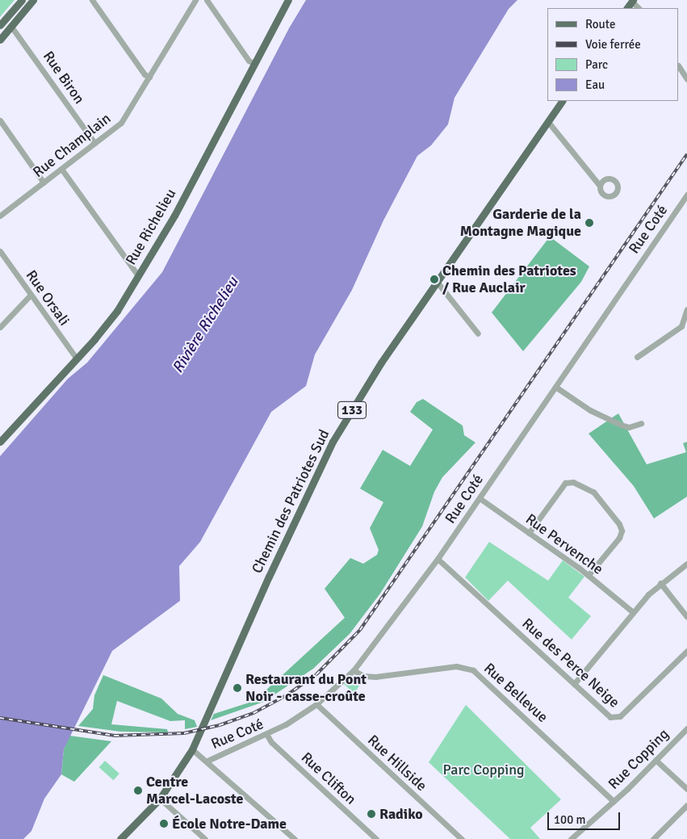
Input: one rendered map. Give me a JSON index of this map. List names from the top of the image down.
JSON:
{
  "streets": {
    "main road": ["Rue Richelieu", "133", "Chemin des Patriotes Sud"],
    "street": [
      "Rue Biron",
      "Rue Champlain",
      "Rue Coté",
      "Rue Orsali",
      "Rue Pervenche",
      "Rue des Perce Neige",
      "Rue Bellevue",
      "Rue Copping",
      "Rue Hillside",
      "Rue Clifton"
    ]
  },
  "crossings": [
    ["Rue Biron", "Rue Champlain"],
    ["Rue Richelieu", "Rue Orsali"],
    ["Rue Coté", "Rue Pervenche"],
    ["Rue Coté", "Rue des Perce Neige"],
    ["Rue Coté", "Rue Bellevue"],
    ["Rue Coté", "Rue Hillside"],
    ["Rue Coté", "Rue Clifton"],
    ["133", "Chemin des Patriotes Sud"],
    ["Rue Bellevue", "Rue Copping"]
  ],
  "water": ["Rivière Richelieu"],
  "parks": ["Parc Copping"],
  "places": [
    "Garderie de la Montagne Magique",
    "Chemin des Patriotes / Rue Auclair",
    "Restaurant du Pont Noir - casse-croûte",
    "Centre Marcel-Lacoste",
    "Radiko",
    "École Notre-Dame"
  ],
  "legend": [
    "Route",
    "Voie ferrée",
    "Parc",
    "Eau"
  ],
  "scale_bar": "100 m"
}
